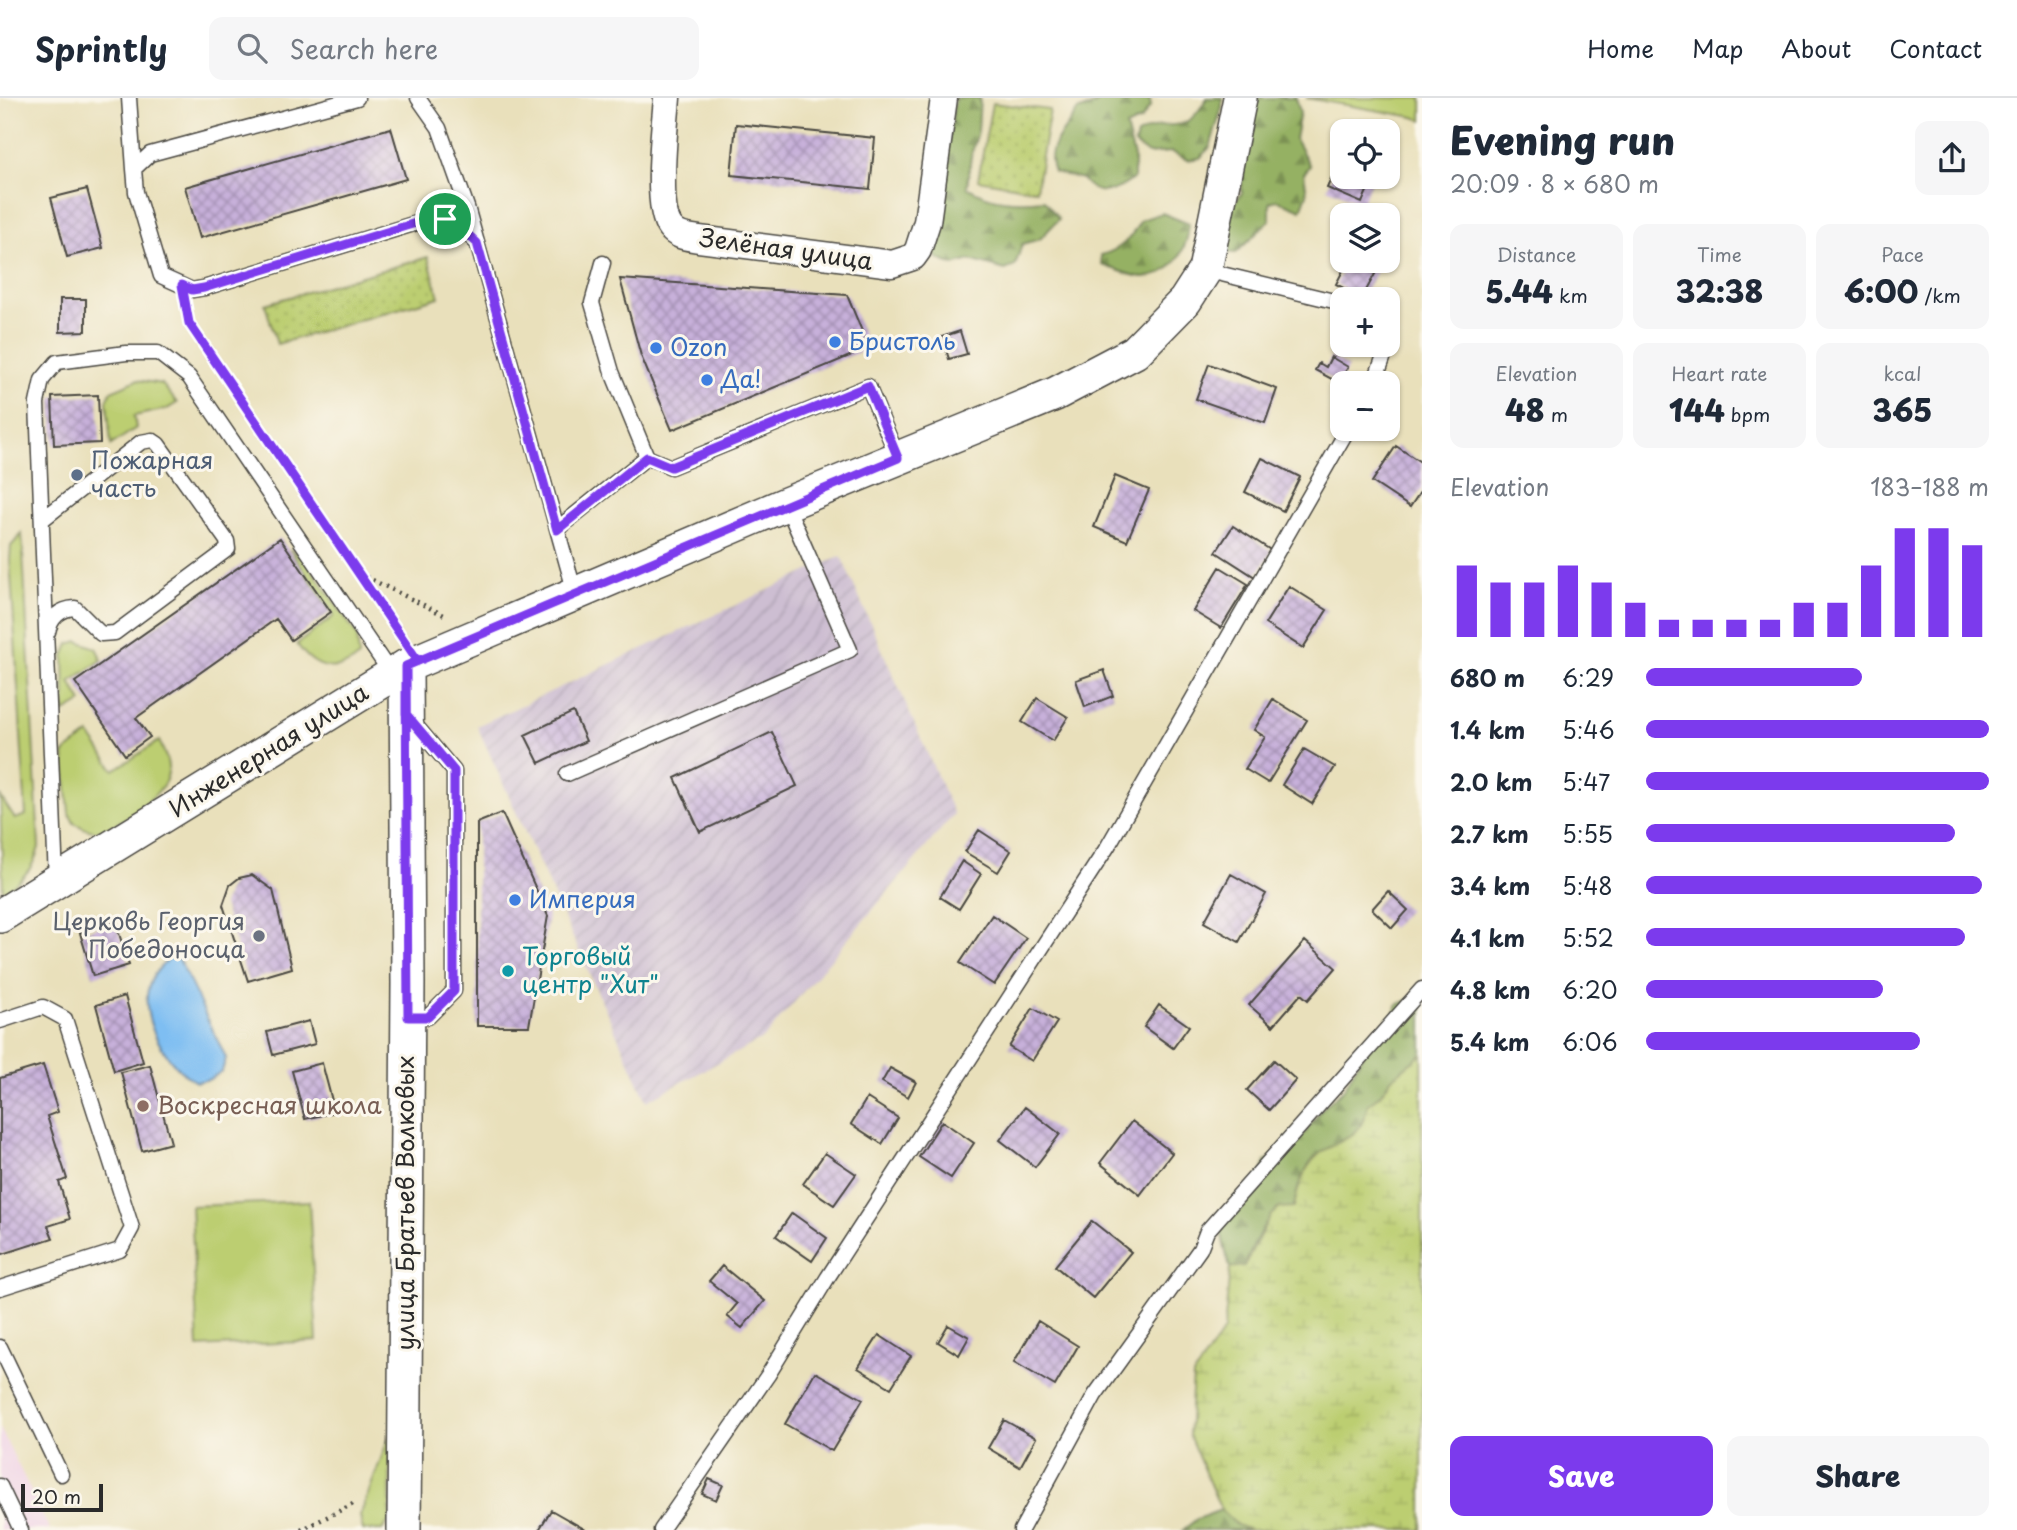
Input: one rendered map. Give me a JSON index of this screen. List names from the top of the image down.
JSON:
{
  "streets": {
    "street": ["Зелёная улица", "Инженерная улица", "улица Братьев Волковых"]
  },
  "crossings": [
    ["Инженерная улица", "улица Братьев Волковых"]
  ],
  "places": [
    "Бристоль",
    "Ozon",
    "Да!",
    "Пожарная часть",
    "Империя",
    "Церковь Георгия Победоносца",
    "Торговый центр \"Хит\"",
    "Воскресная школа"
  ],
  "scale_bar": "20 m",
  "page": {
    "header": "Sprintly",
    "search": "Search here",
    "nav": [
      "Home",
      "Map",
      "About",
      "Contact"
    ],
    "heading": ["Evening run", "20:09 · 8 × 680 m"],
    "map_buttons": ["+", "−"],
    "stats": [
      ["Distance", "5.44 km"],
      ["Time", "32:38"],
      ["Pace", "6:00 /km"],
      ["Elevation", "48 m"],
      ["Heart rate", "144 bpm"],
      ["kcal", "365"]
    ],
    "chart": ["Elevation", "183–188 m"],
    "list": [
      {
        "name": "680 m",
        "note": "6:29"
      },
      {
        "name": "1.4 km",
        "note": "5:46"
      },
      {
        "name": "2.0 km",
        "note": "5:47"
      },
      {
        "name": "2.7 km",
        "note": "5:55"
      },
      {
        "name": "3.4 km",
        "note": "5:48"
      },
      {
        "name": "4.1 km",
        "note": "5:52"
      },
      {
        "name": "4.8 km",
        "note": "6:20"
      },
      {
        "name": "5.4 km",
        "note": "6:06"
      }
    ],
    "buttons": ["Save", "Share"],
    "scale": "20 m"
  }
}
